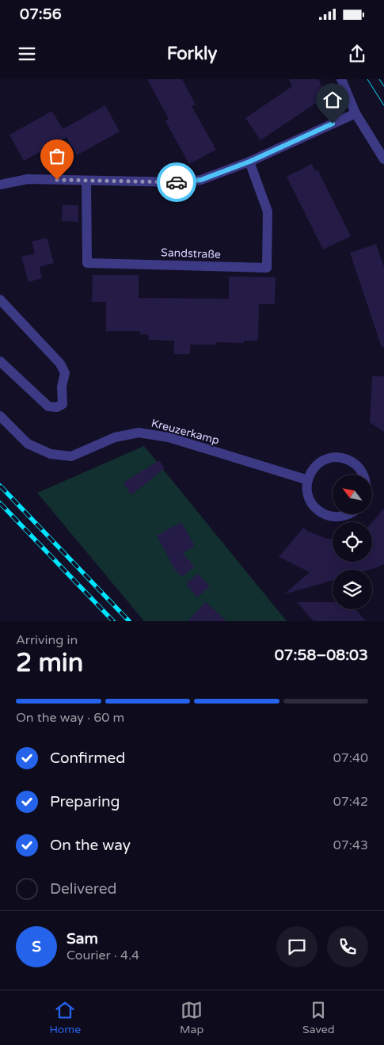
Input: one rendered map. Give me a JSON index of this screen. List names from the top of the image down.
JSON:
{
  "streets": {
    "street": ["Sandstraße", "Kreuzerkamp"]
  },
  "north": "top left",
  "page": {
    "status": "07:56",
    "header": "Forkly",
    "heading": ["2 min", "Arriving in", "07:58–08:03"],
    "panel": ["Sam", "Courier · 4.4"],
    "bar": "On the way · 60 m",
    "list": [
      ["Confirmed", "07:40"],
      ["Preparing", "07:42"],
      ["On the way", "07:43"],
      "Delivered"
    ],
    "round": "S",
    "tabs": ["Home", "Map", "Saved"]
  }
}
